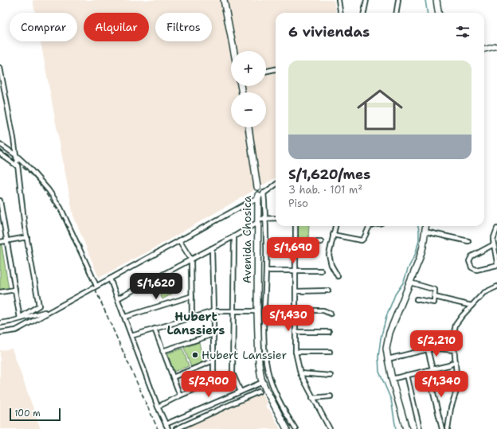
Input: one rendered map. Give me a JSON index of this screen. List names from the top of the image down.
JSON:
{
  "streets": {
    "main road": ["Avenida Chosica"]
  },
  "districts": ["Hubert Lanssiers"],
  "places": ["Hubert Lanssier"],
  "scale_bar": "100 m",
  "page": {
    "chip": ["Comprar", "Alquilar", "Filtros"],
    "heading": "6 viviendas",
    "map_buttons": ["+", "−"],
    "list": [
      {
        "name": "S/1,620/mes",
        "note": "3 hab. · 101 m² · Piso"
      }
    ],
    "price": [
      "S/1,690",
      "S/1,620",
      "S/1,430",
      "S/2,210",
      "S/2,900",
      "S/1,340"
    ],
    "scale": "100 m"
  }
}
